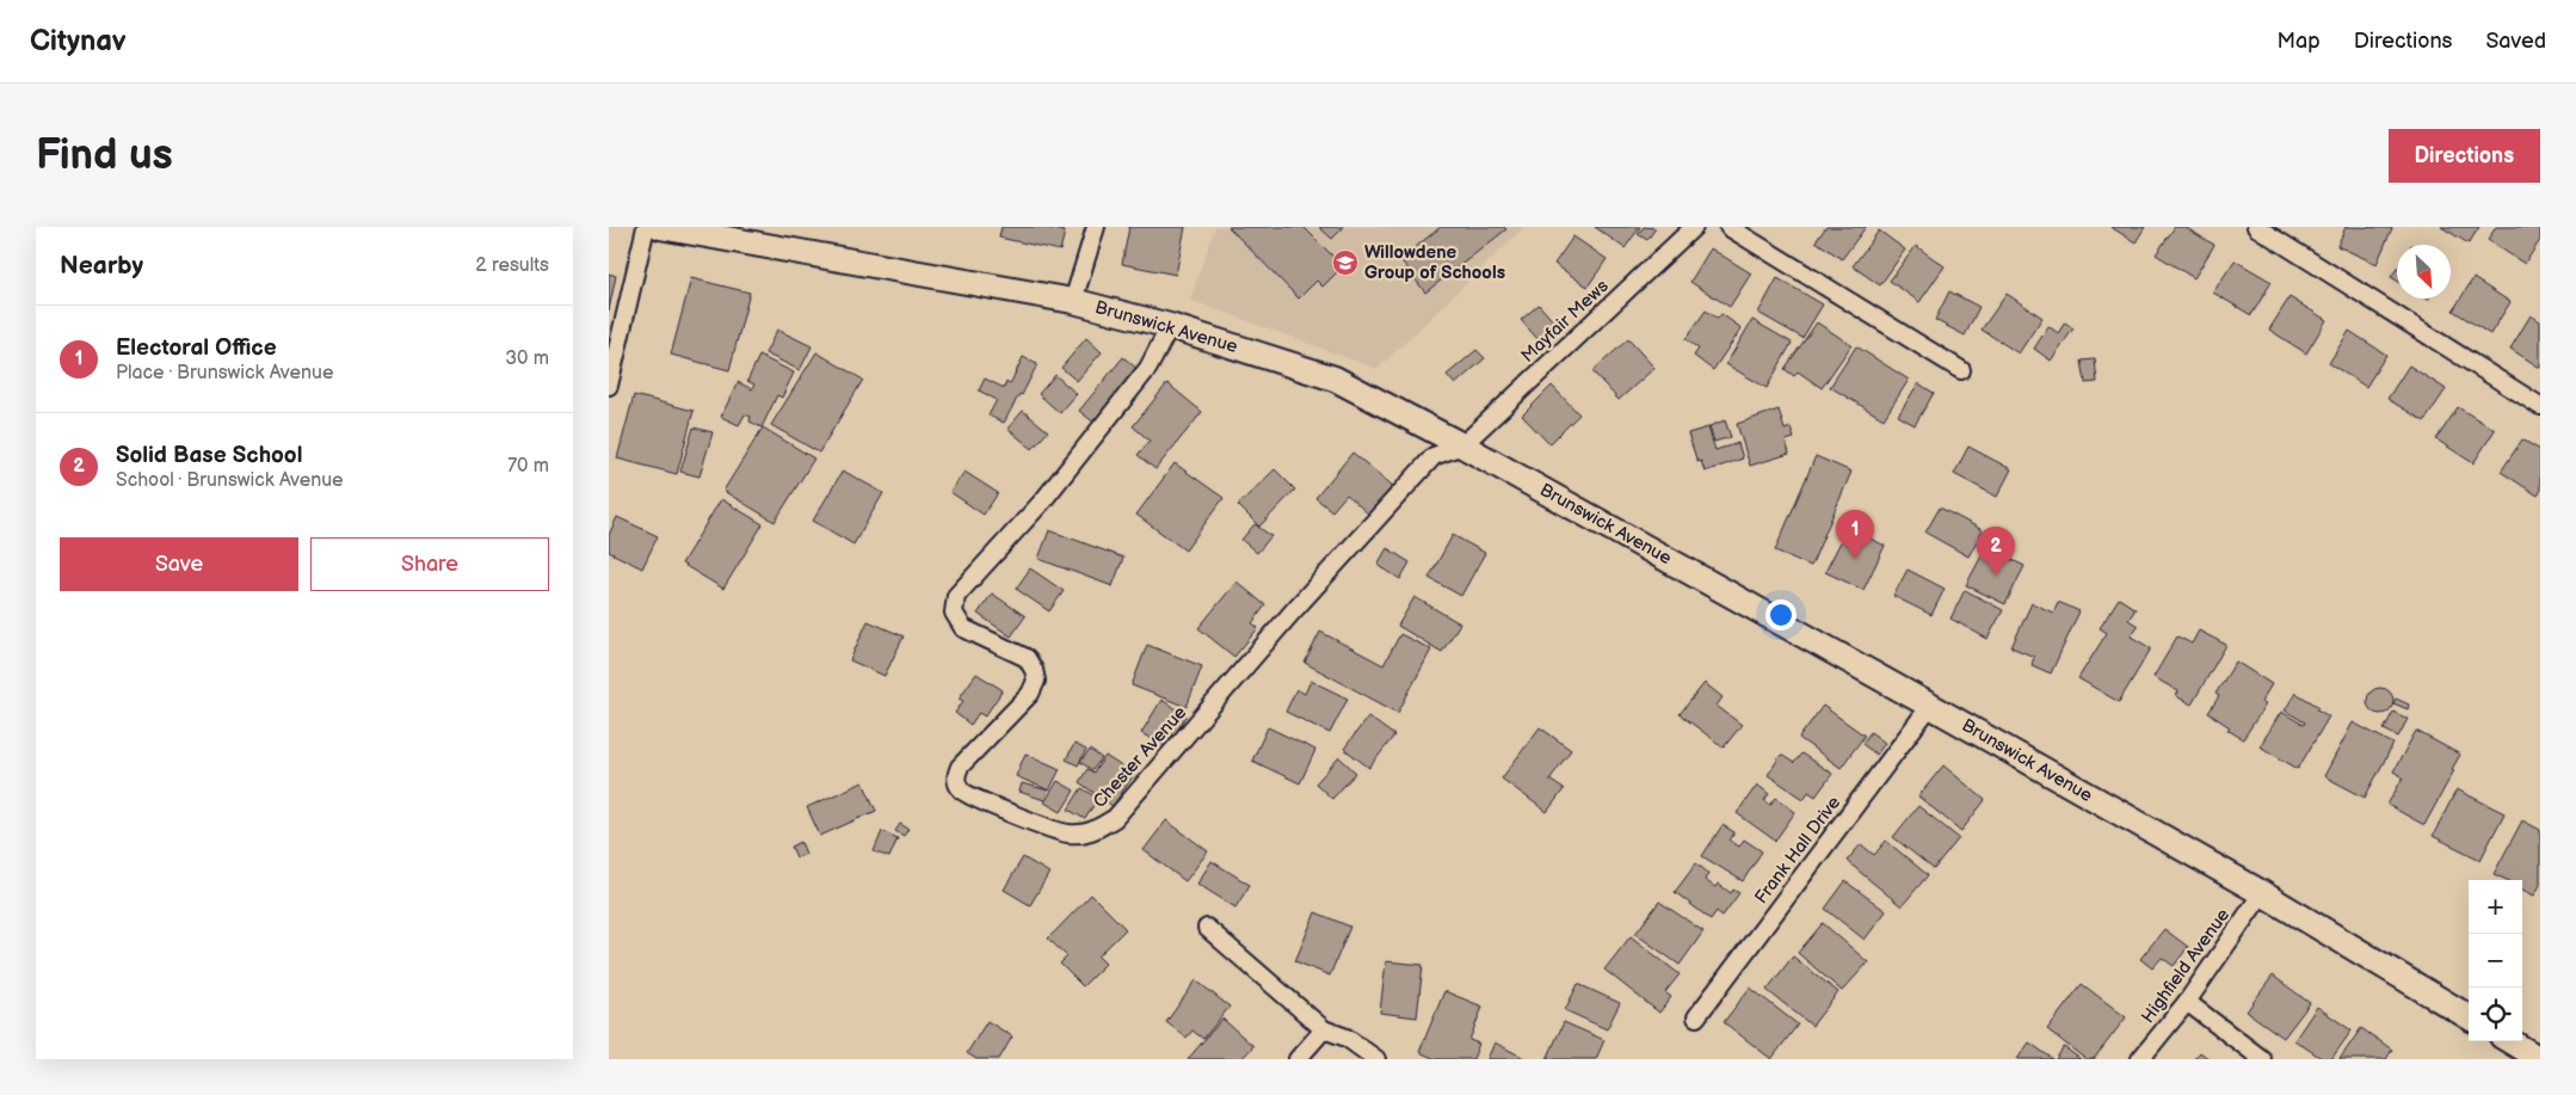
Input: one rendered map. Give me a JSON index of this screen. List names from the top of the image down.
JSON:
{
  "streets": {
    "main road": ["Brunswick Avenue"],
    "street": [
      "Mayfair Mews",
      "Chester Avenue",
      "Frank Hall Drive",
      "Highfield Avenue"
    ]
  },
  "crossings": [
    ["Mayfair Mews", "Brunswick Avenue"],
    ["Mayfair Mews", "Chester Avenue"],
    ["Brunswick Avenue", "Chester Avenue"],
    ["Brunswick Avenue", "Frank Hall Drive"],
    ["Brunswick Avenue", "Highfield Avenue"]
  ],
  "places": {
    "school or university": ["Willowdene Group of Schools"]
  },
  "north": "bottom right",
  "page": {
    "header": "Citynav",
    "nav": ["Map", "Directions", "Saved"],
    "buttons": [
      "Directions",
      ["Save", "Share"]
    ],
    "title": "Find us",
    "heading": ["Nearby", "2 results"],
    "list": [
      {
        "mark": "1",
        "name": "Electoral Office",
        "note": "Place · Brunswick Avenue",
        "value": "30 m"
      },
      {
        "mark": "2",
        "name": "Solid Base School",
        "note": "School · Brunswick Avenue",
        "value": "70 m"
      }
    ],
    "pins": ["1", "2"],
    "map_buttons": ["+", "−"]
  }
}
